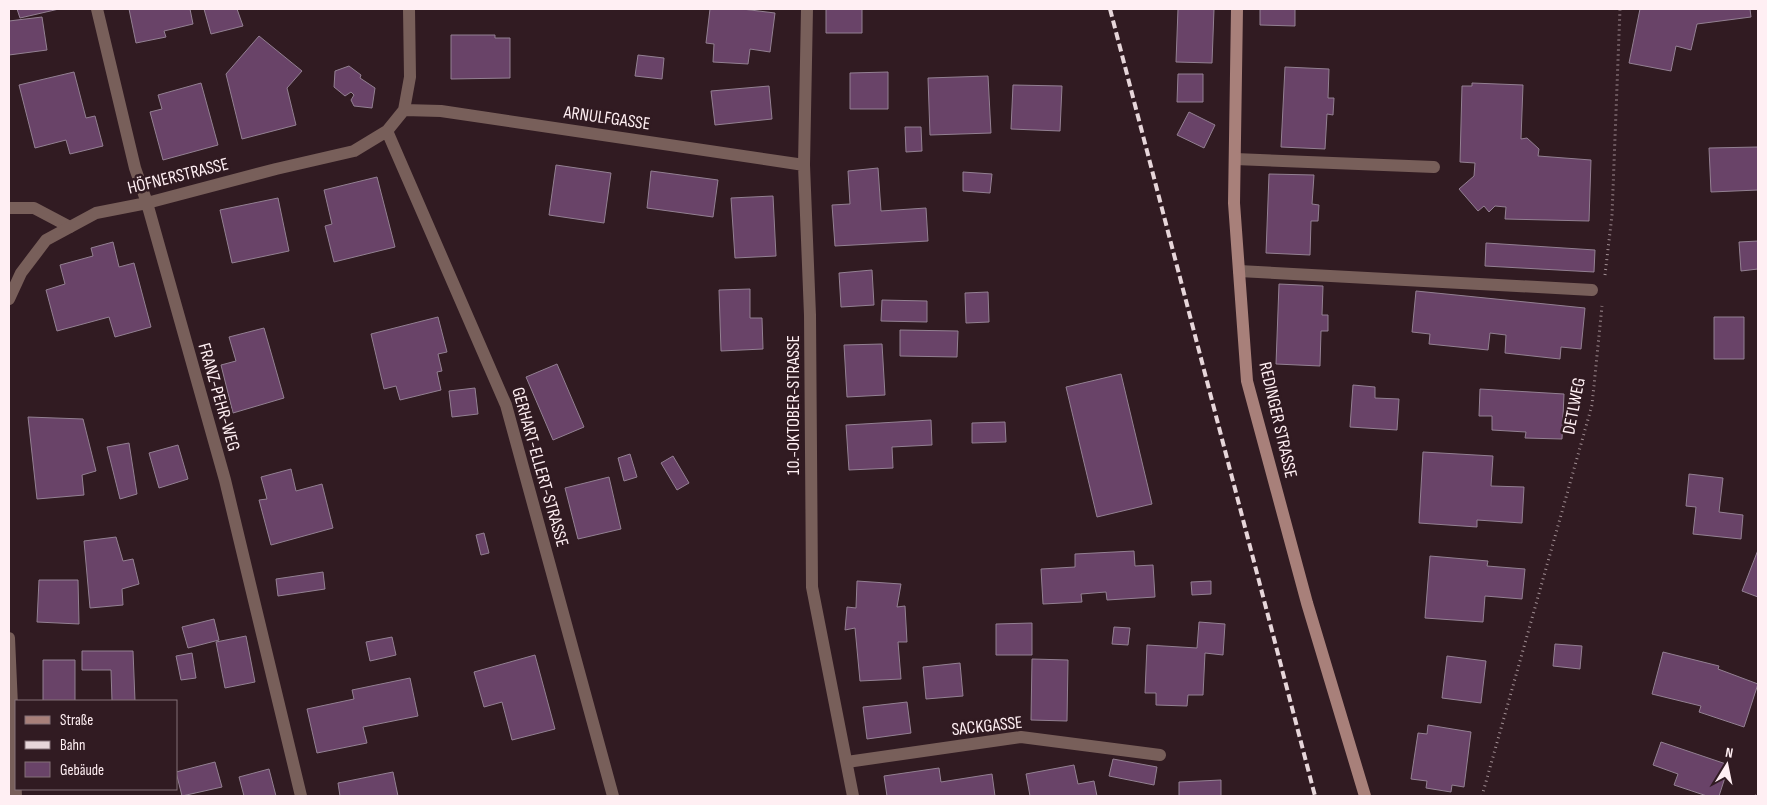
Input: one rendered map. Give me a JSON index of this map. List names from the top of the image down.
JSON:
{
  "streets": {
    "main road": ["REDINGER STRASSE"],
    "street": [
      "ARNULFGASSE",
      "HÖFNERSTRASSE",
      "FRANZ-PEHR-WEG",
      "10.-OKTOBER-STRASSE",
      "GERHART-ELLERT-STRASSE",
      "SACKGASSE"
    ],
    "path": ["DETLWEG"]
  },
  "crossings": [
    ["ARNULFGASSE", "HÖFNERSTRASSE"],
    ["ARNULFGASSE", "10.-OKTOBER-STRASSE"],
    ["HÖFNERSTRASSE", "FRANZ-PEHR-WEG"],
    ["HÖFNERSTRASSE", "GERHART-ELLERT-STRASSE"],
    ["10.-OKTOBER-STRASSE", "SACKGASSE"]
  ],
  "legend": ["Straße", "Bahn", "Gebäude"],
  "north": "top"
}
